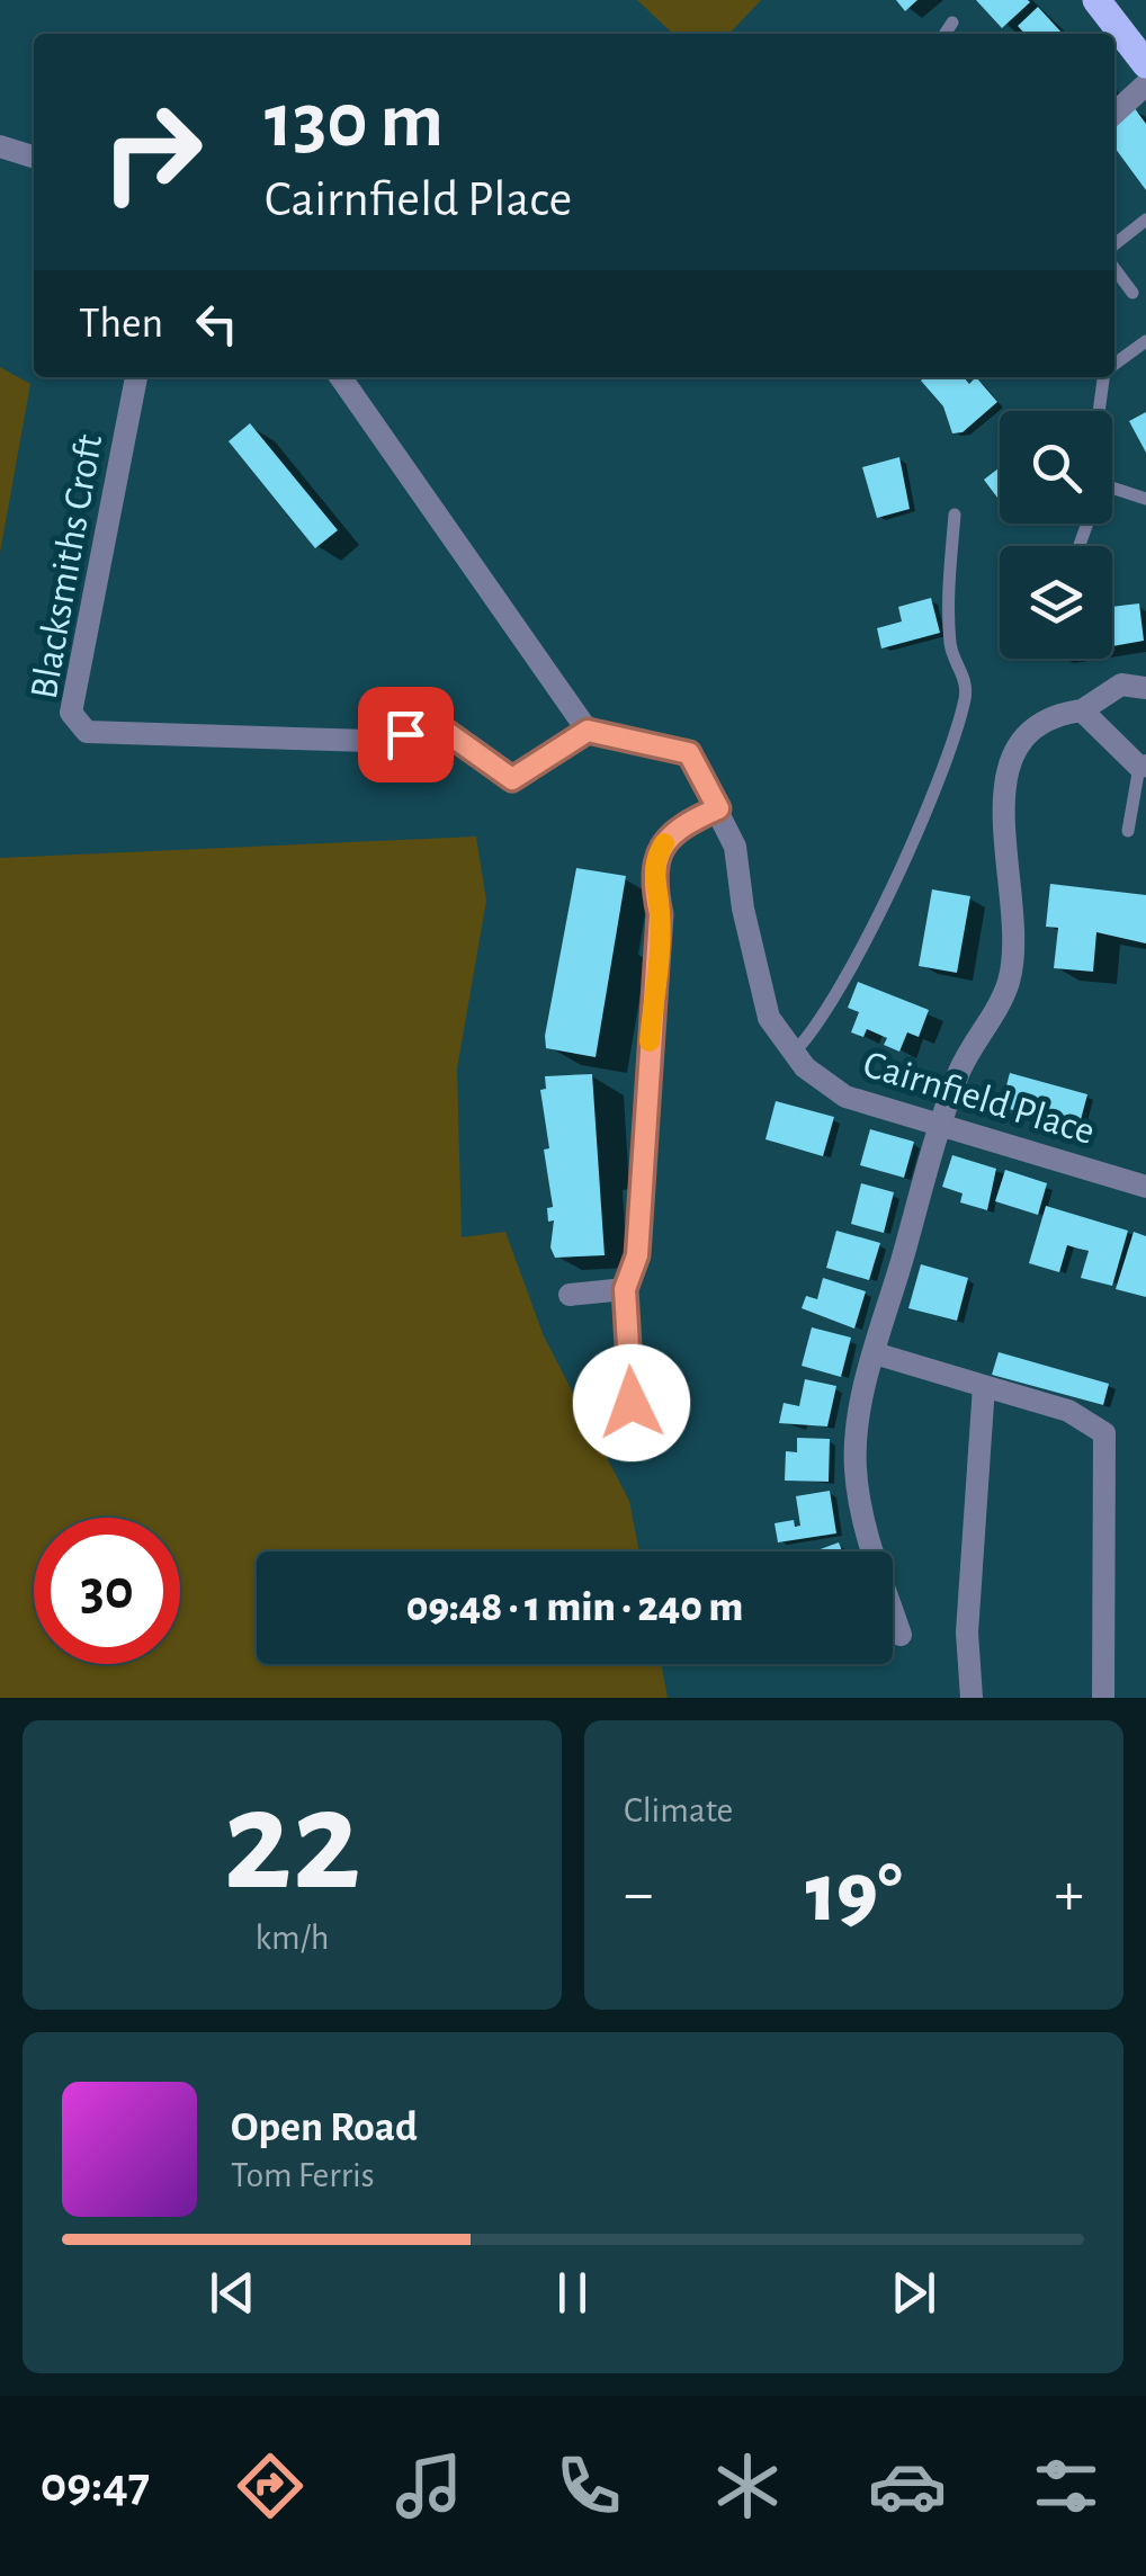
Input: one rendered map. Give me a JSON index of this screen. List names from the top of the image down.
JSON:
{
  "streets": {
    "street": ["Blacksmiths Croft", "Cairnfield Place"]
  },
  "crossings": [
    ["Blacksmiths Croft", "Cairnfield Place"]
  ],
  "page": {
    "turn": ["130 m", "Cairnfield Place"],
    "then": "Then",
    "limit": "30",
    "trip": "09:48 · 1 min · 240 m",
    "tile": [
      ["22", "km/h"],
      "Climate"
    ],
    "heat": ["−", "19°", "+"],
    "song": ["Open Road", "Tom Ferris"],
    "tabs": "09:47"
  }
}
